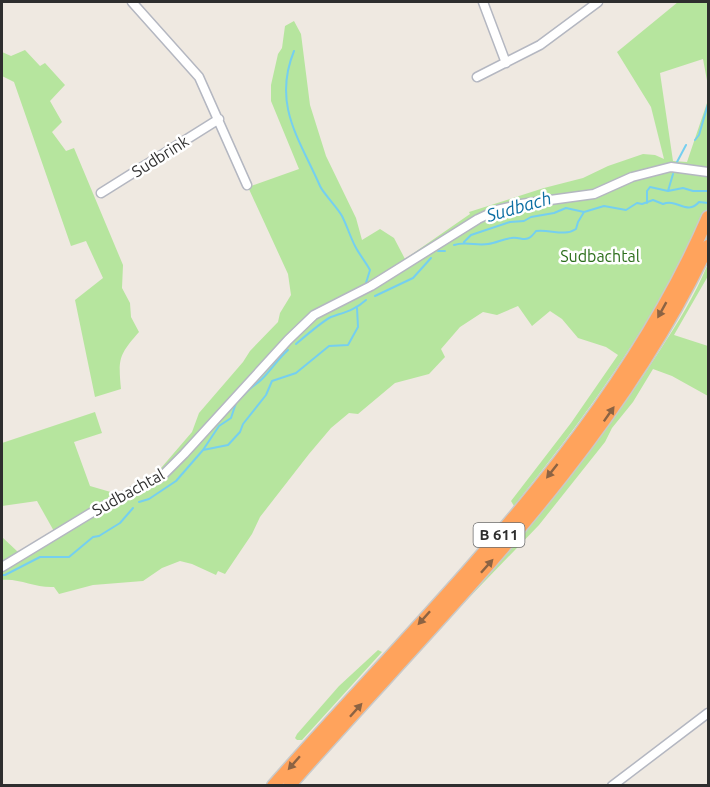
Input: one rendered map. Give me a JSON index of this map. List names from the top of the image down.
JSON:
{
  "streets": {
    "highway": ["B 611"],
    "street": ["Sudbrink", "Sudbachtal"]
  },
  "water": ["Sudbach"],
  "parks": ["Sudbachtal"]
}
